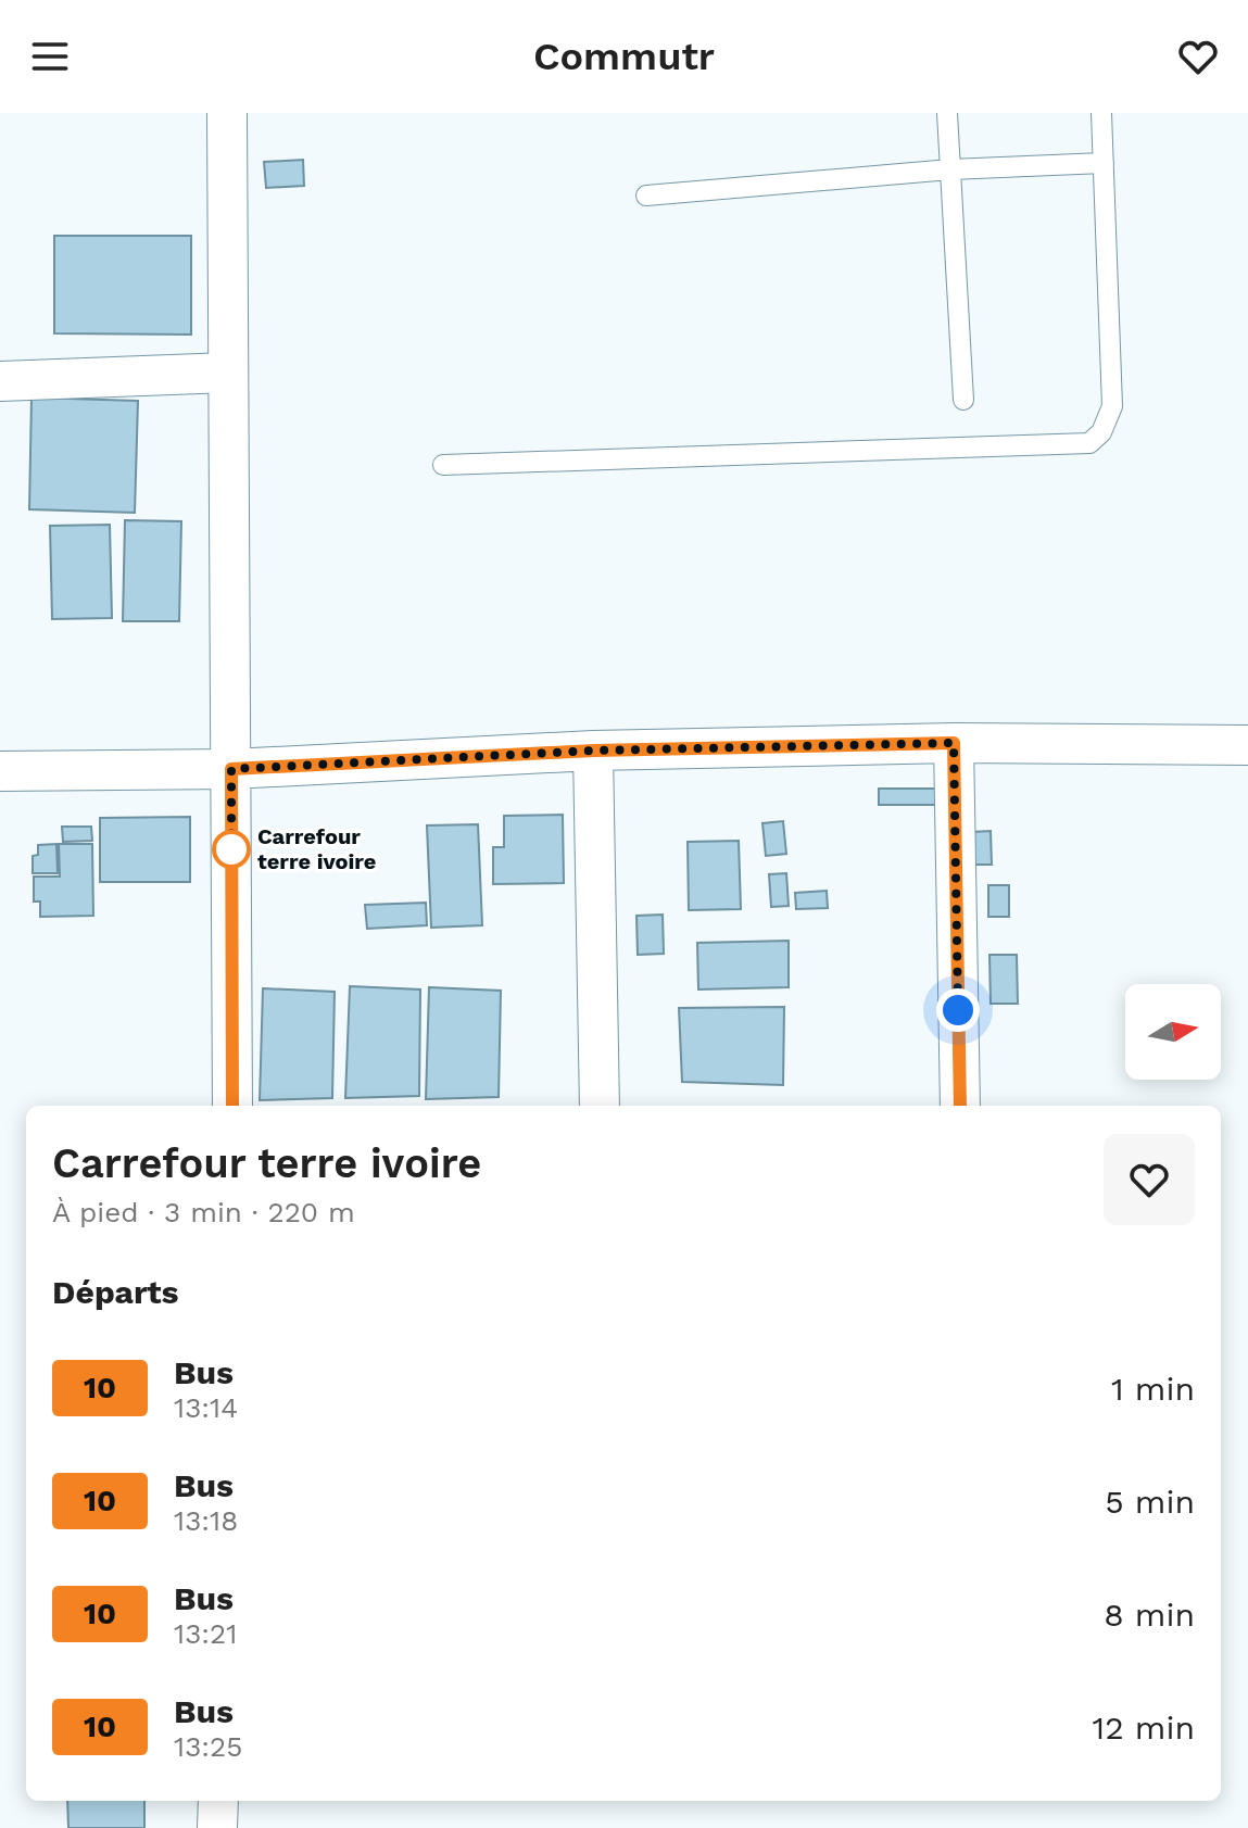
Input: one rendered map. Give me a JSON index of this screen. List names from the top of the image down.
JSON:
{
  "places": ["Carrefour terre ivoire"],
  "lines": ["bus line 10"],
  "north": "right",
  "page": {
    "header": "Commutr",
    "heading": [
      ["Carrefour terre ivoire", "À pied · 3 min · 220 m"],
      "Départs"
    ],
    "list": [
      {
        "mark": "10",
        "name": "Bus",
        "note": "13:14",
        "value": "1 min"
      },
      {
        "mark": "10",
        "name": "Bus",
        "note": "13:18",
        "value": "5 min"
      },
      {
        "mark": "10",
        "name": "Bus",
        "note": "13:21",
        "value": "8 min"
      },
      {
        "mark": "10",
        "name": "Bus",
        "note": "13:25",
        "value": "12 min"
      }
    ]
  }
}
